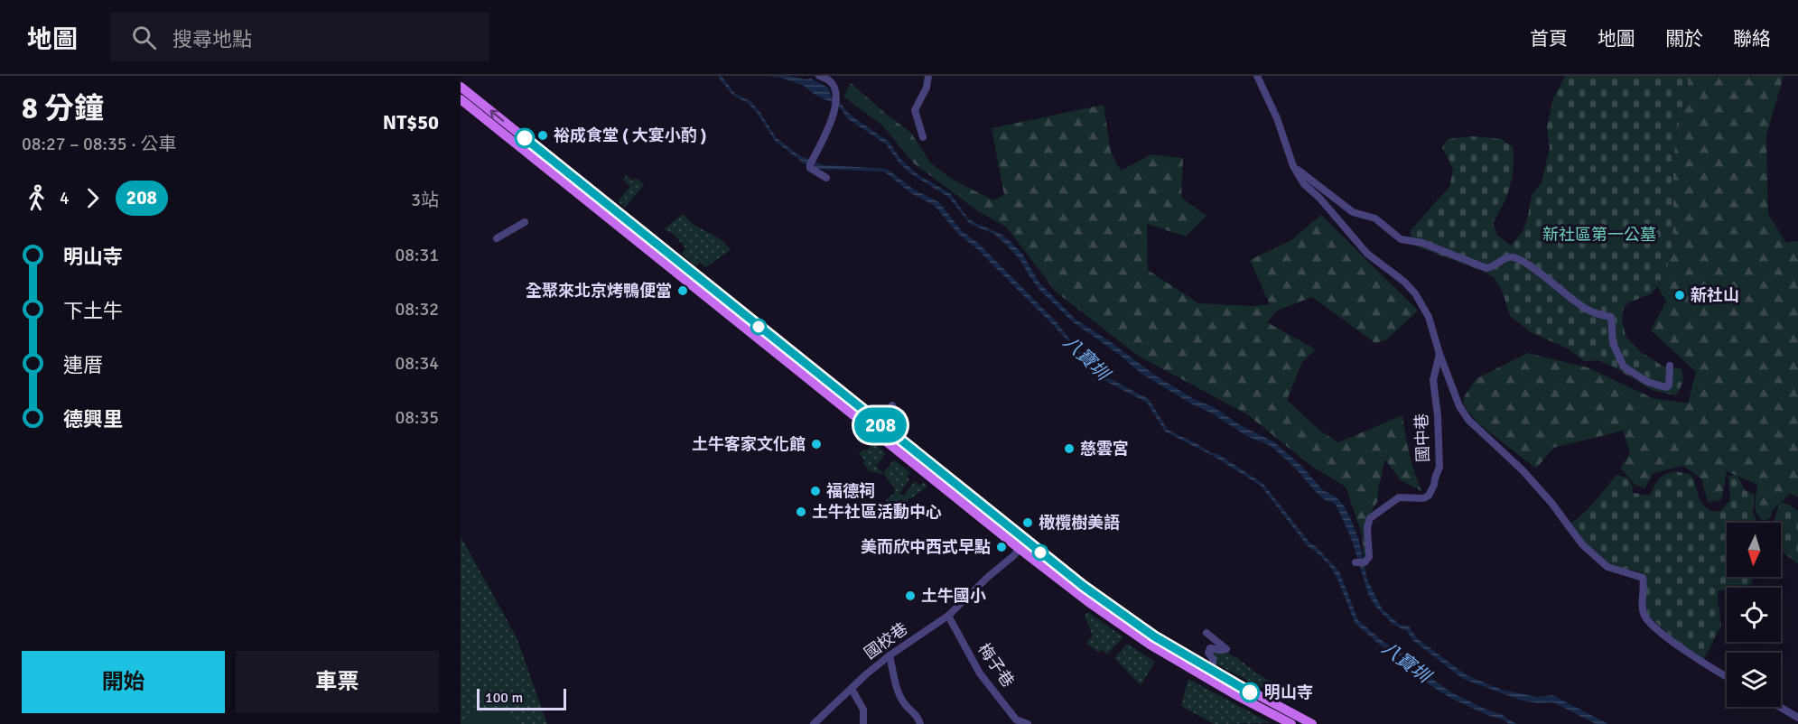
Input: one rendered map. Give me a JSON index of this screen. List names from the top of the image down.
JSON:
{
  "streets": {
    "street": ["國中巷", "國校巷", "梅子巷"]
  },
  "crossings": [
    ["國校巷", "梅子巷"]
  ],
  "water": ["八寶圳"],
  "parks": ["新社區第一公墓"],
  "places": [
    "裕成食堂 ( 大宴小酌 )",
    "全聚來北京烤鴨便當",
    "新社山",
    "土牛客家文化館",
    "慈雲宮",
    "福德祠",
    "土牛社區活動中心",
    "橄欖樹美語",
    "美而欣中西式早點",
    "土牛國小",
    "明山寺"
  ],
  "lines": ["bus line 208"],
  "scale_bar": "100 m",
  "north": "bottom",
  "page": {
    "header": "地圖",
    "search": "搜尋地點",
    "nav": [
      "首頁",
      "地圖",
      "關於",
      "聯絡"
    ],
    "heading": ["8 分鐘", "08:27 – 08:35 · 公車", "NT$50"],
    "on_map": "208",
    "legs": ["4", "208", "3站"],
    "list": [
      {
        "name": "明山寺",
        "value": "08:31"
      },
      {
        "name": "下土牛",
        "value": "08:32"
      },
      {
        "name": "連厝",
        "value": "08:34"
      },
      {
        "name": "德興里",
        "value": "08:35"
      }
    ],
    "buttons": ["開始", "車票"],
    "scale": "100 m"
  }
}
